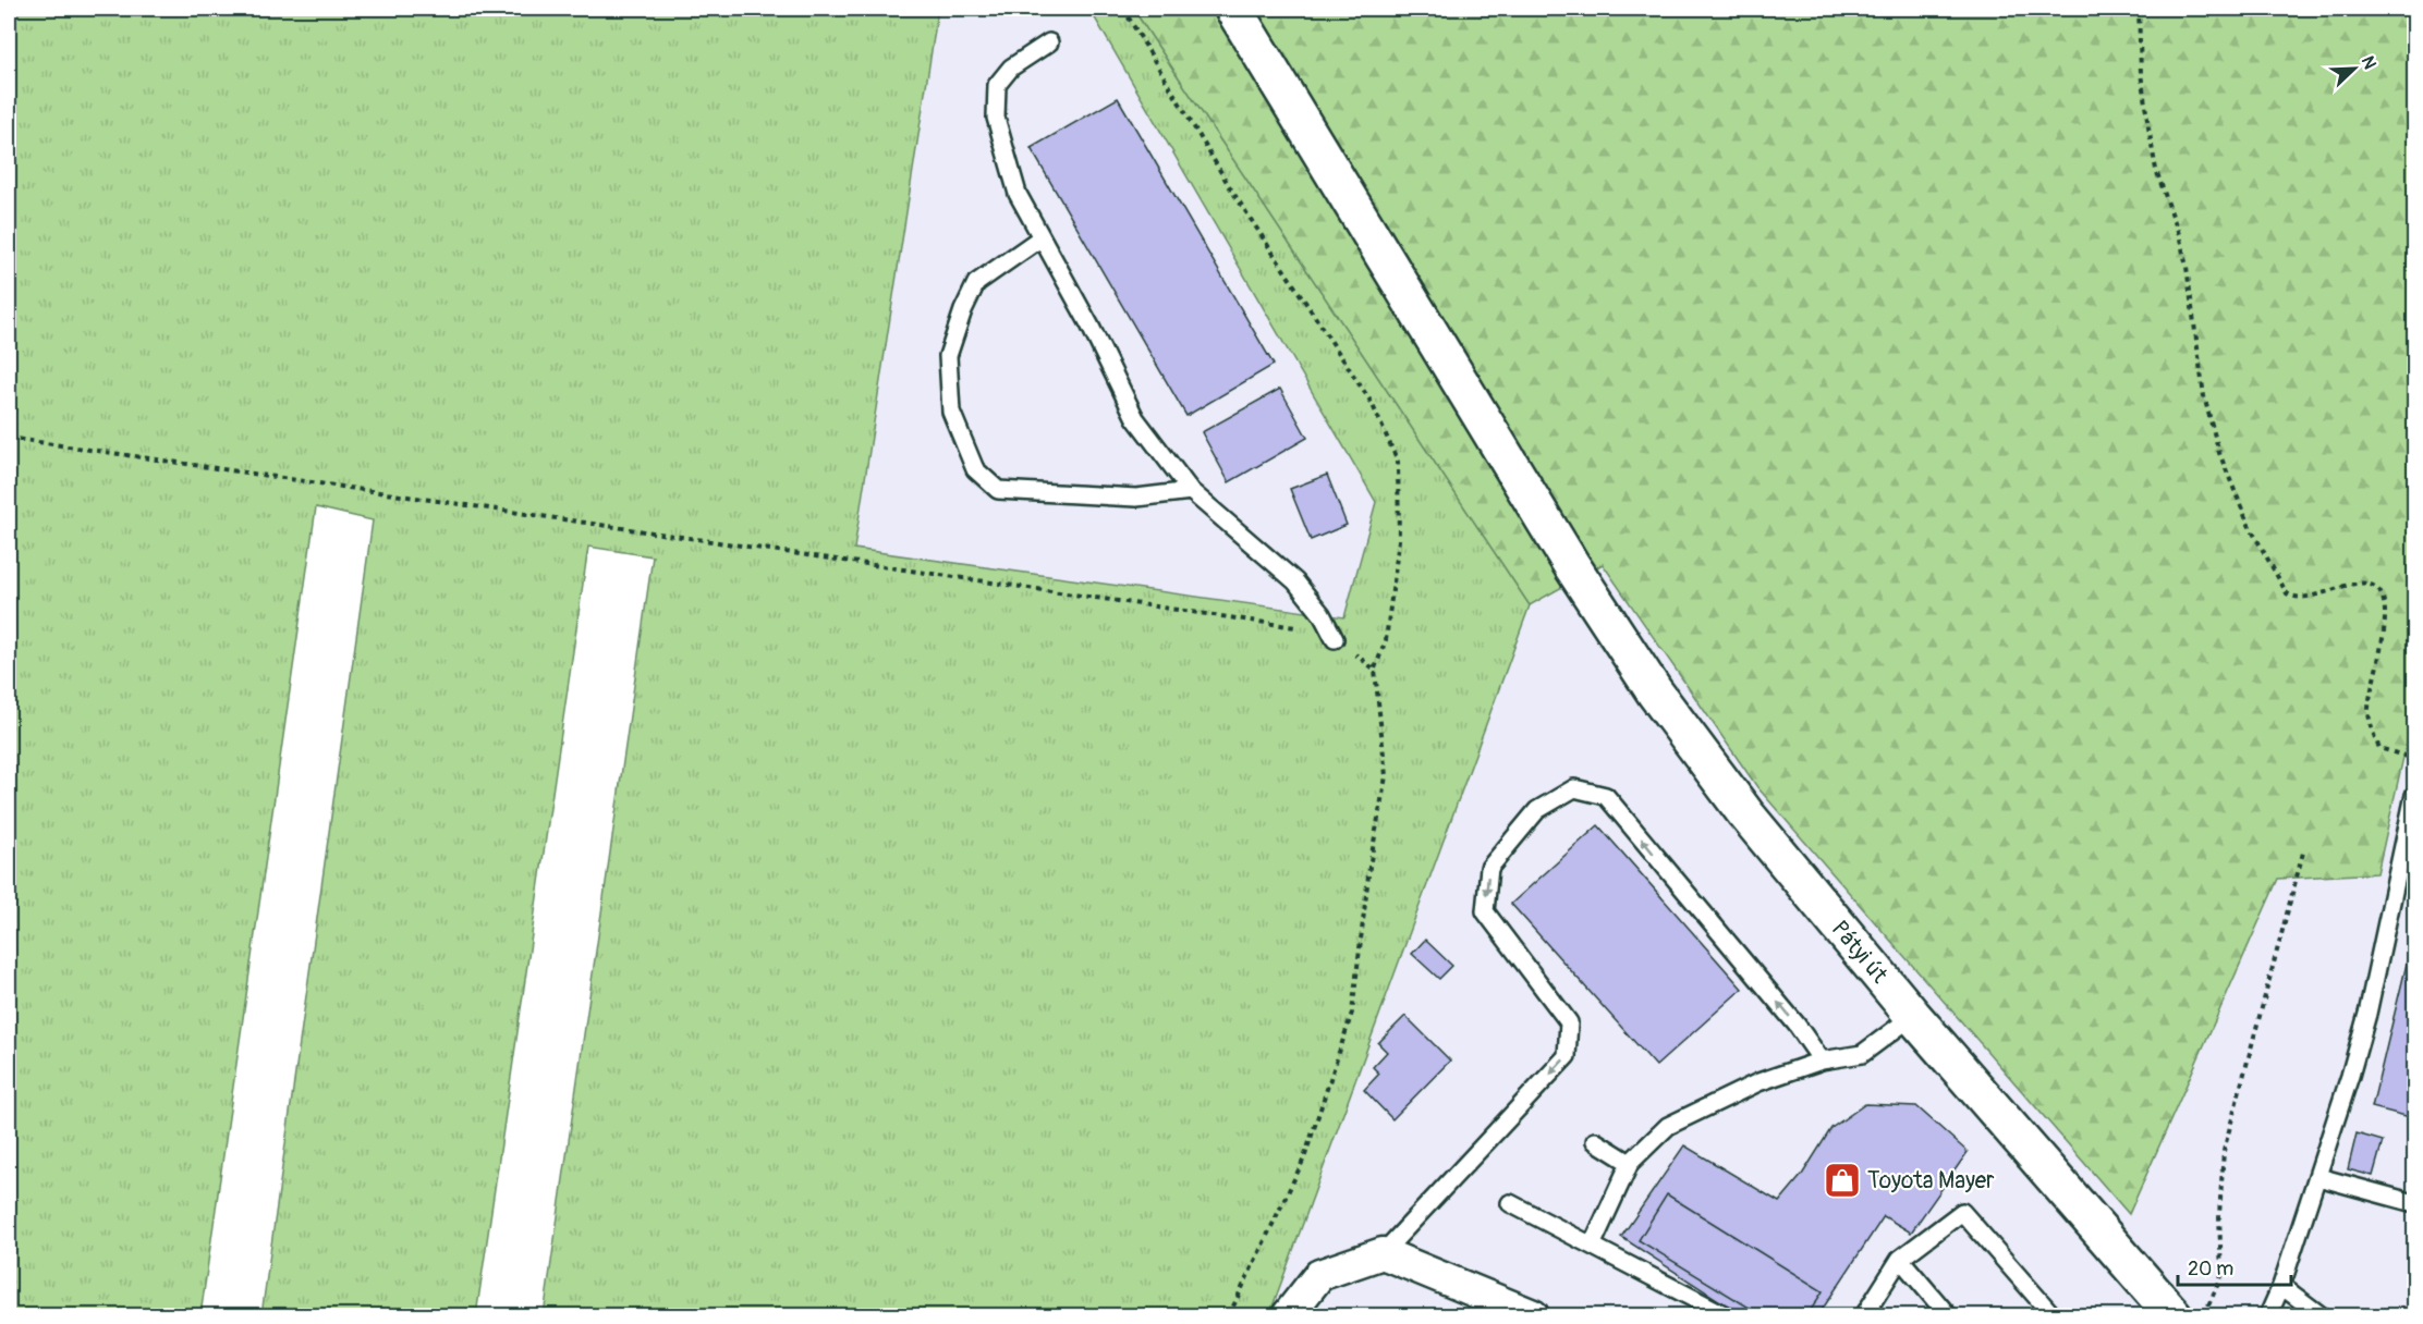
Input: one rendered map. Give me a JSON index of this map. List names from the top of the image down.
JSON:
{
  "streets": {
    "main road": ["Pátyi út"]
  },
  "places": {
    "shop": ["Toyota Mayer"]
  },
  "scale_bar": "20 m",
  "north": "top right"
}
